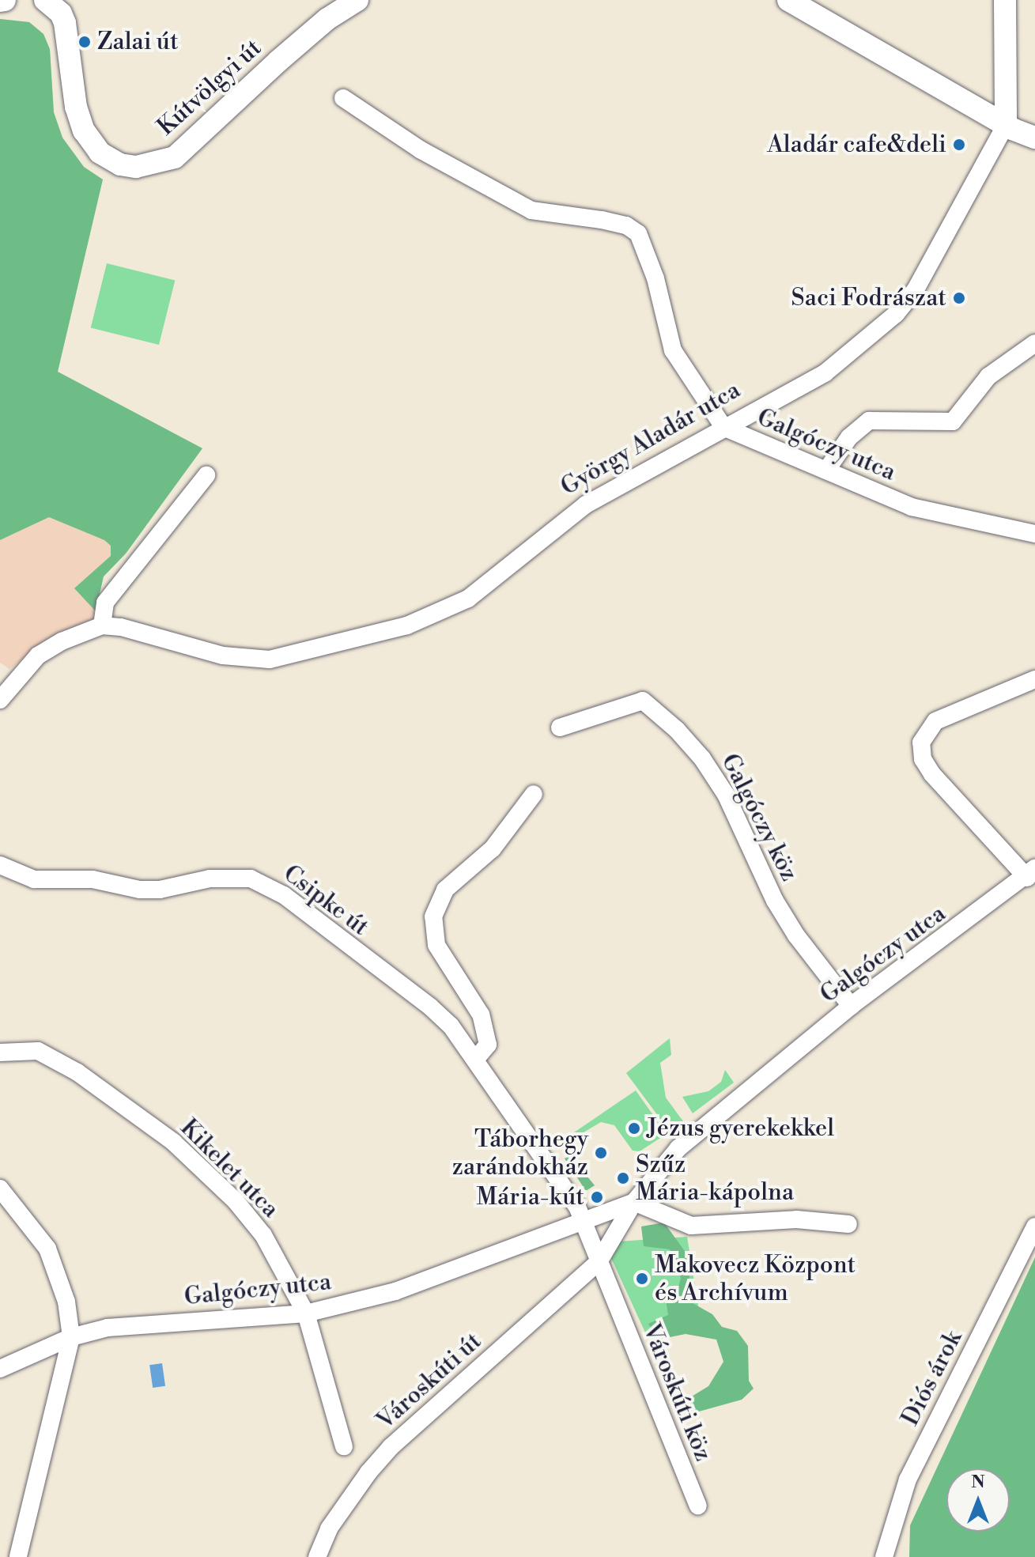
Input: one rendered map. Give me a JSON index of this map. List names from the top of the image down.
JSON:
{
  "streets": {
    "street": [
      "Kútvölgyi út",
      "György Aladár utca",
      "Galgóczy utca",
      "Galgóczy köz",
      "Csipke út",
      "Kikelet utca",
      "Diós árok",
      "Városkúti út",
      "Városkúti köz"
    ]
  },
  "crossings": [
    ["György Aladár utca", "Galgóczy utca"],
    ["Galgóczy utca", "Galgóczy köz"],
    ["Galgóczy utca", "Csipke út"],
    ["Galgóczy utca", "Kikelet utca"],
    ["Galgóczy utca", "Városkúti út"],
    ["Galgóczy utca", "Városkúti köz"],
    ["Csipke út", "Városkúti köz"],
    ["Városkúti út", "Városkúti köz"]
  ],
  "places": [
    "Zalai út",
    "Aladár cafe&deli",
    "Saci Fodrászat",
    "Jézus gyerekekkel",
    "Táborhegy zarándokház",
    "Szűz Mária-kápolna",
    "Mária-kút",
    "Makovecz Központ és Archívum"
  ],
  "north": "top"
}
